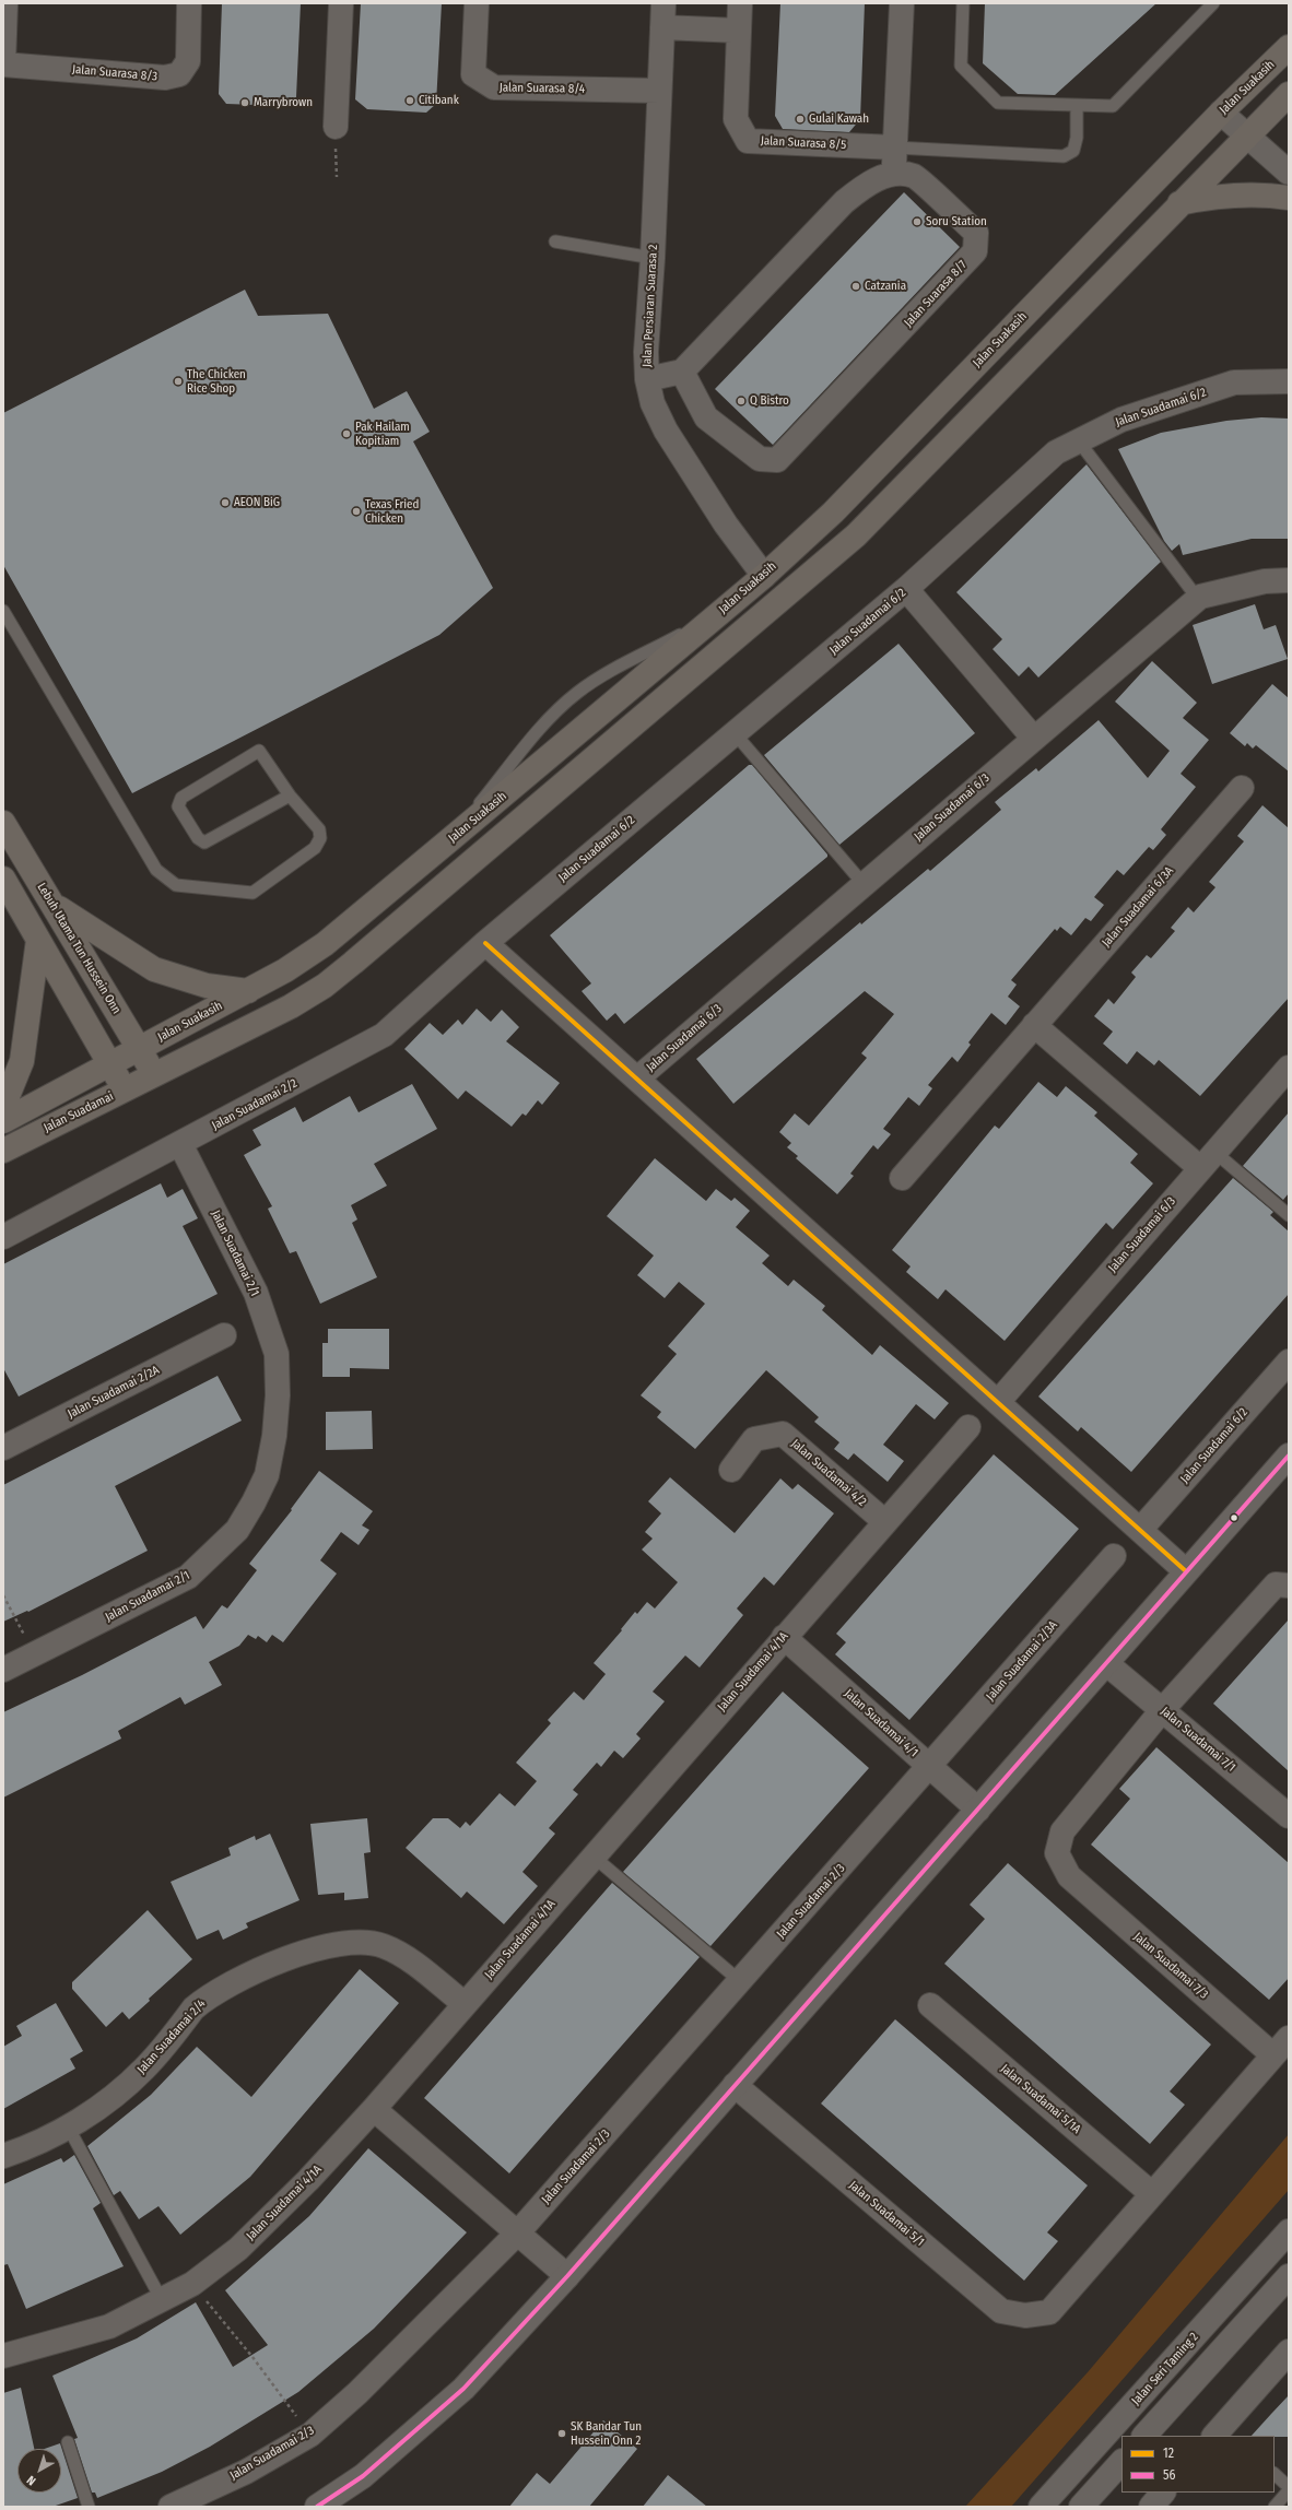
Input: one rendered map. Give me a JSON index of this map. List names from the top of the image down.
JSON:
{
  "streets": {
    "main road": ["Jalan Suakasih", "Lebuh Utama Tun Hussein Onn", "Jalan Suadamai"],
    "street": [
      "Jalan Suarasa 8/3",
      "Jalan Suarasa 8/4",
      "Jalan Suarasa 8/5",
      "Jalan Suarasa 8/7",
      "Jalan Persiaran Suarasa 2",
      "Jalan Suadamai 6/2",
      "Jalan Suadamai 6/3",
      "Jalan Suadamai 6/3A",
      "Jalan Suadamai 2/2",
      "Jalan Suadamai 2/1",
      "Jalan Suadamai 2/2A",
      "Jalan Suadamai 4/2",
      "Jalan Suadamai 2/3A",
      "Jalan Suadamai 4/1A",
      "Jalan Suadamai 4/1",
      "Jalan Suadamai 7/1",
      "Jalan Suadamai 2/3",
      "Jalan Suadamai 7/3",
      "Jalan Suadamai 2/4",
      "Jalan Suadamai 5/1A",
      "Jalan Suadamai 5/1",
      "Jalan Seri Taming 2"
    ]
  },
  "crossings": [
    ["Jalan Suakasih", "Jalan Persiaran Suarasa 2"],
    ["Jalan Suakasih", "Lebuh Utama Tun Hussein Onn"],
    ["Jalan Suarasa 8/4", "Jalan Persiaran Suarasa 2"],
    ["Jalan Suadamai 6/2", "Jalan Suadamai 2/2"],
    ["Lebuh Utama Tun Hussein Onn", "Jalan Suadamai"],
    ["Jalan Suadamai 2/2", "Jalan Suadamai 2/1"],
    ["Jalan Suadamai 4/2", "Jalan Suadamai 4/1A"],
    ["Jalan Suadamai 2/3A", "Jalan Suadamai 4/1"],
    ["Jalan Suadamai 2/3A", "Jalan Suadamai 2/3"],
    ["Jalan Suadamai 4/1A", "Jalan Suadamai 4/1"],
    ["Jalan Suadamai 4/1A", "Jalan Suadamai 2/4"],
    ["Jalan Suadamai 4/1", "Jalan Suadamai 2/3"],
    ["Jalan Suadamai 7/1", "Jalan Suadamai 7/3"],
    ["Jalan Suadamai 5/1A", "Jalan Suadamai 5/1"]
  ],
  "places": [
    "Citibank",
    "Marrybrown",
    "Gulai Kawah",
    "Soru Station",
    "Catzania",
    "The Chicken Rice Shop",
    "Q Bistro",
    "Pak Hailam Kopitiam",
    "AEON BiG",
    "Texas Fried Chicken",
    "SK Bandar Tun Hussein Onn 2"
  ],
  "lines": ["transit line 12", "transit line 56"],
  "legend": ["12", "56"],
  "north": "bottom left"
}
